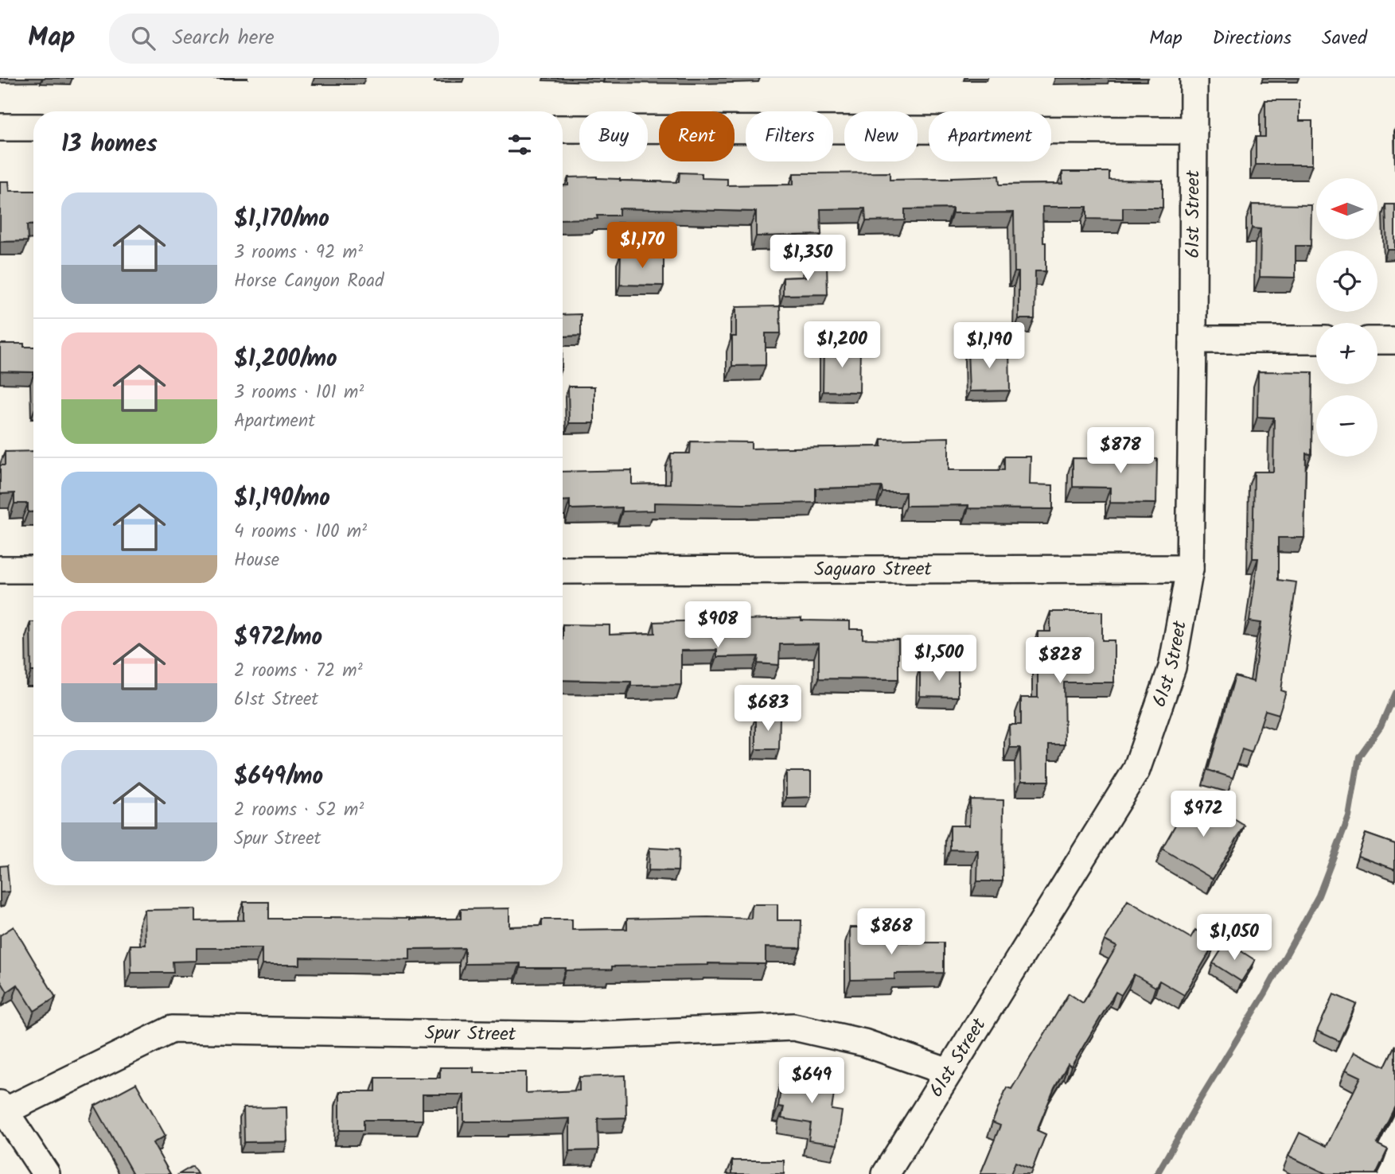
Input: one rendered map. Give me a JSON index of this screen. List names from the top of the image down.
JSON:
{
  "streets": {
    "street": ["61st Street", "Saguaro Street", "Spur Street"]
  },
  "crossings": [
    ["61st Street", "Saguaro Street"],
    ["61st Street", "Spur Street"]
  ],
  "north": "left",
  "page": {
    "header": "Map",
    "search": "Search here",
    "nav": ["Map", "Directions", "Saved"],
    "chip": [
      "Buy",
      "Rent",
      "Filters",
      "New",
      "Apartment"
    ],
    "heading": "13 homes",
    "map_buttons": ["+", "−"],
    "list": [
      {
        "name": "$1,170/mo",
        "note": "3 rooms · 92 m² · Horse Canyon Road"
      },
      {
        "name": "$1,200/mo",
        "note": "3 rooms · 101 m² · Apartment"
      },
      {
        "name": "$1,190/mo",
        "note": "4 rooms · 100 m² · House"
      },
      {
        "name": "$972/mo",
        "note": "2 rooms · 72 m² · 61st Street"
      },
      {
        "name": "$649/mo",
        "note": "2 rooms · 52 m² · Spur Street"
      }
    ],
    "price": [
      "$1,170",
      "$1,350",
      "$1,200",
      "$1,190",
      "$878",
      "$908",
      "$1,500",
      "$828",
      "$683",
      "$972",
      "$868",
      "$1,050",
      "$649"
    ]
  }
}
